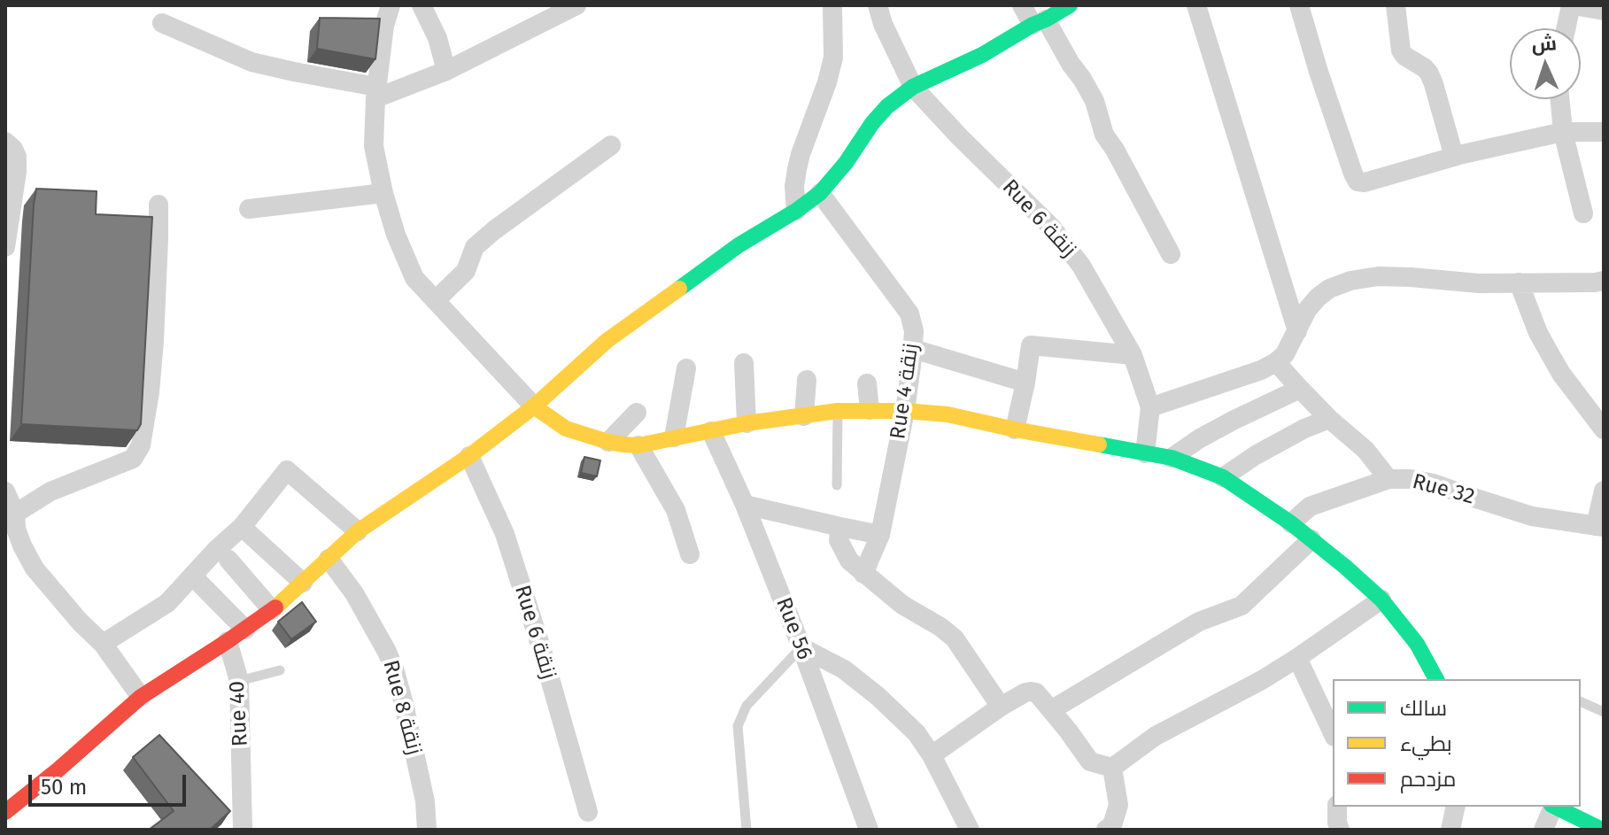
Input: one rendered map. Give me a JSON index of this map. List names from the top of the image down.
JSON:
{
  "streets": {
    "street": [
      "Rue 6 زنقة",
      "Rue 4 زنقة",
      "Rue 32",
      "Rue 56",
      "Rue 8 زنقة",
      "Rue 40"
    ]
  },
  "legend": ["سالك", "بطيء", "مزدحم"],
  "scale_bar": "50 m",
  "north": "top"
}
